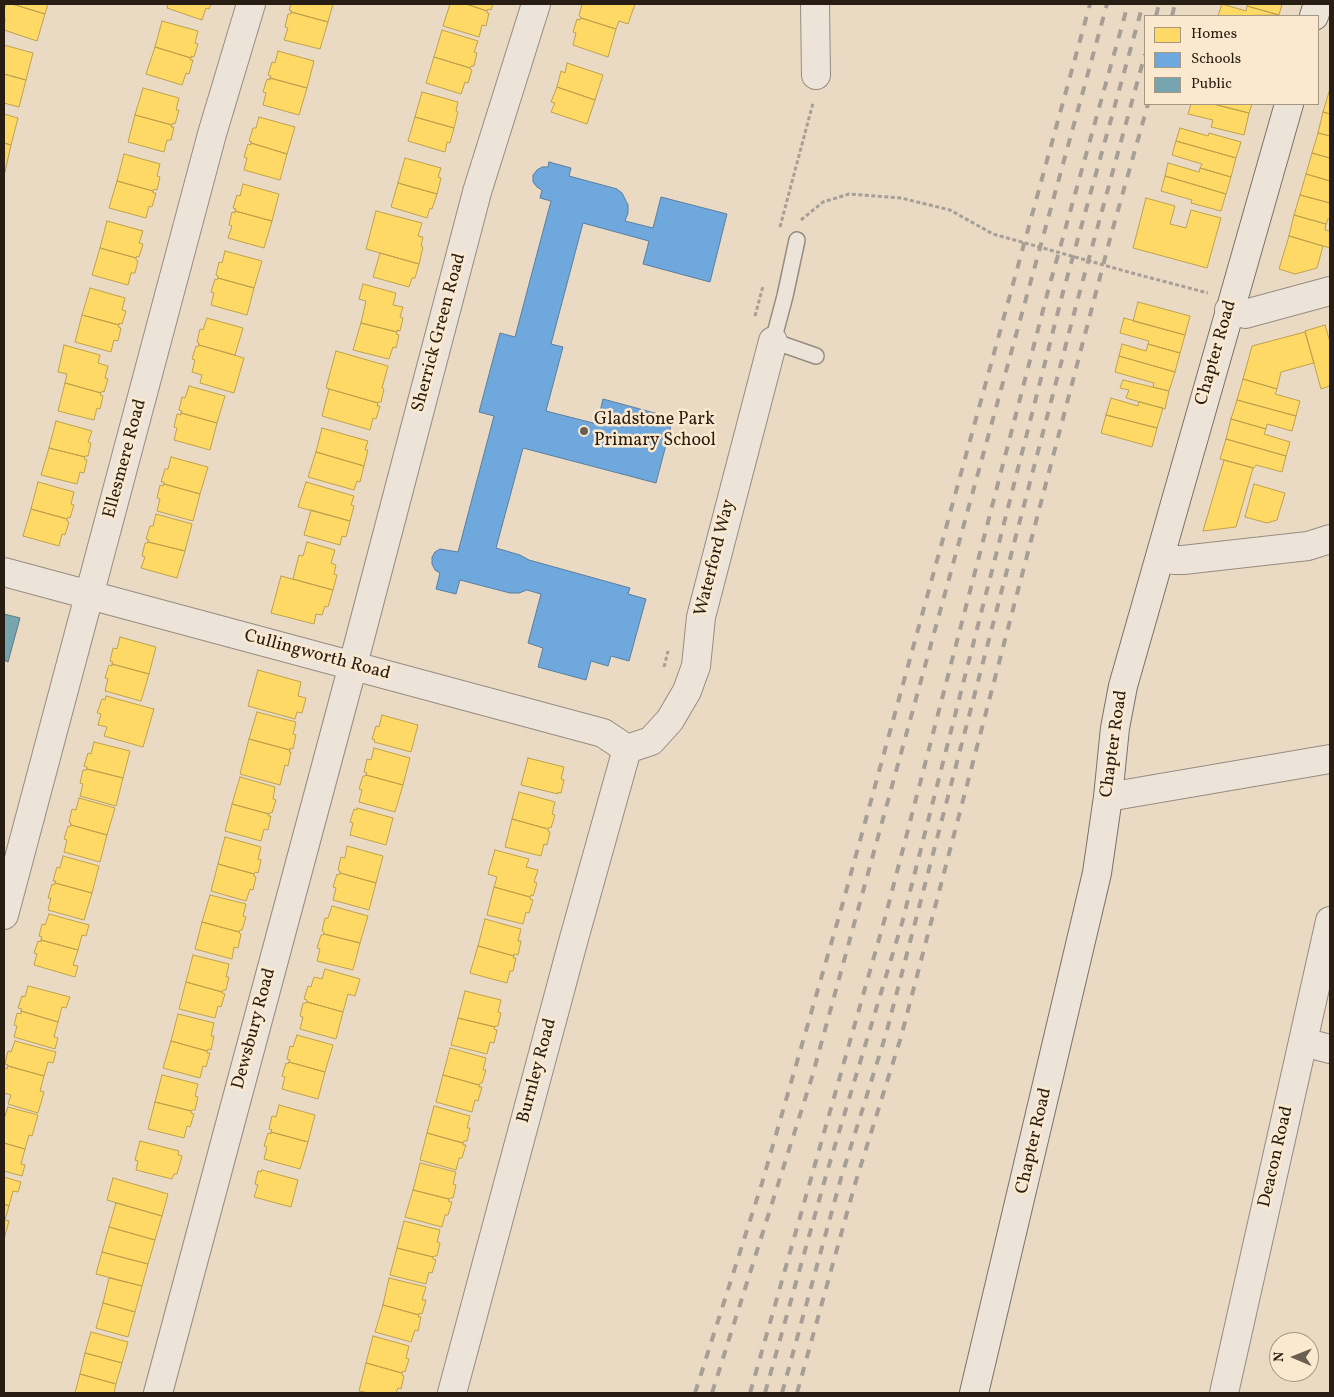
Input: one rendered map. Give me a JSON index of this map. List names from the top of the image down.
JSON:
{
  "streets": {
    "street": [
      "Sherrick Green Road",
      "Chapter Road",
      "Ellesmere Road",
      "Waterford Way",
      "Cullingworth Road",
      "Dewsbury Road",
      "Burnley Road",
      "Deacon Road"
    ]
  },
  "crossings": [
    ["Sherrick Green Road", "Cullingworth Road"],
    ["Sherrick Green Road", "Dewsbury Road"],
    ["Ellesmere Road", "Cullingworth Road"],
    ["Waterford Way", "Cullingworth Road"],
    ["Waterford Way", "Burnley Road"],
    ["Cullingworth Road", "Dewsbury Road"],
    ["Cullingworth Road", "Burnley Road"]
  ],
  "places": ["Gladstone Park Primary School"],
  "legend": ["Homes", "Schools", "Public"],
  "north": "left"
}
